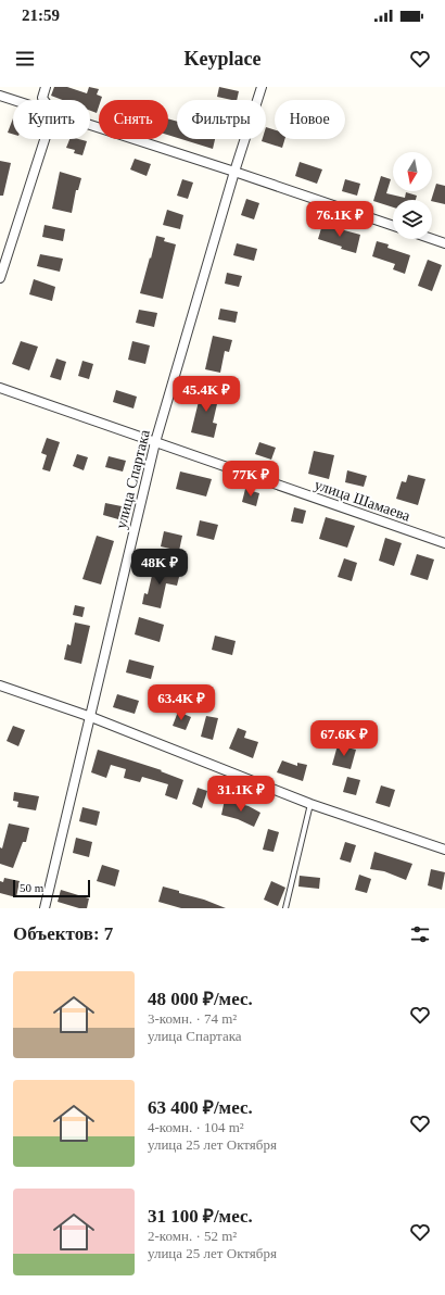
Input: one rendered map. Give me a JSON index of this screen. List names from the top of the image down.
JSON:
{
  "streets": {
    "street": ["улица Спартака", "улица Шамаева"]
  },
  "crossings": [
    ["улица Спартака", "улица Шамаева"]
  ],
  "scale_bar": "50 m",
  "north": "bottom",
  "page": {
    "status": "21:59",
    "header": "Keyplace",
    "chip": [
      "Купить",
      "Снять",
      "Фильтры",
      "Новое"
    ],
    "price": [
      "76.1K ₽",
      "45.4K ₽",
      "77K ₽",
      "48K ₽",
      "63.4K ₽",
      "67.6K ₽",
      "31.1K ₽"
    ],
    "scale": "50 m",
    "heading": "Объектов: 7",
    "list": [
      {
        "name": "48 000 ₽/мес.",
        "note": "3-комн. · 74 m² · улица Спартака"
      },
      {
        "name": "63 400 ₽/мес.",
        "note": "4-комн. · 104 m² · улица 25 лет Октября"
      },
      {
        "name": "31 100 ₽/мес.",
        "note": "2-комн. · 52 m² · улица 25 лет Октября"
      }
    ]
  }
}
